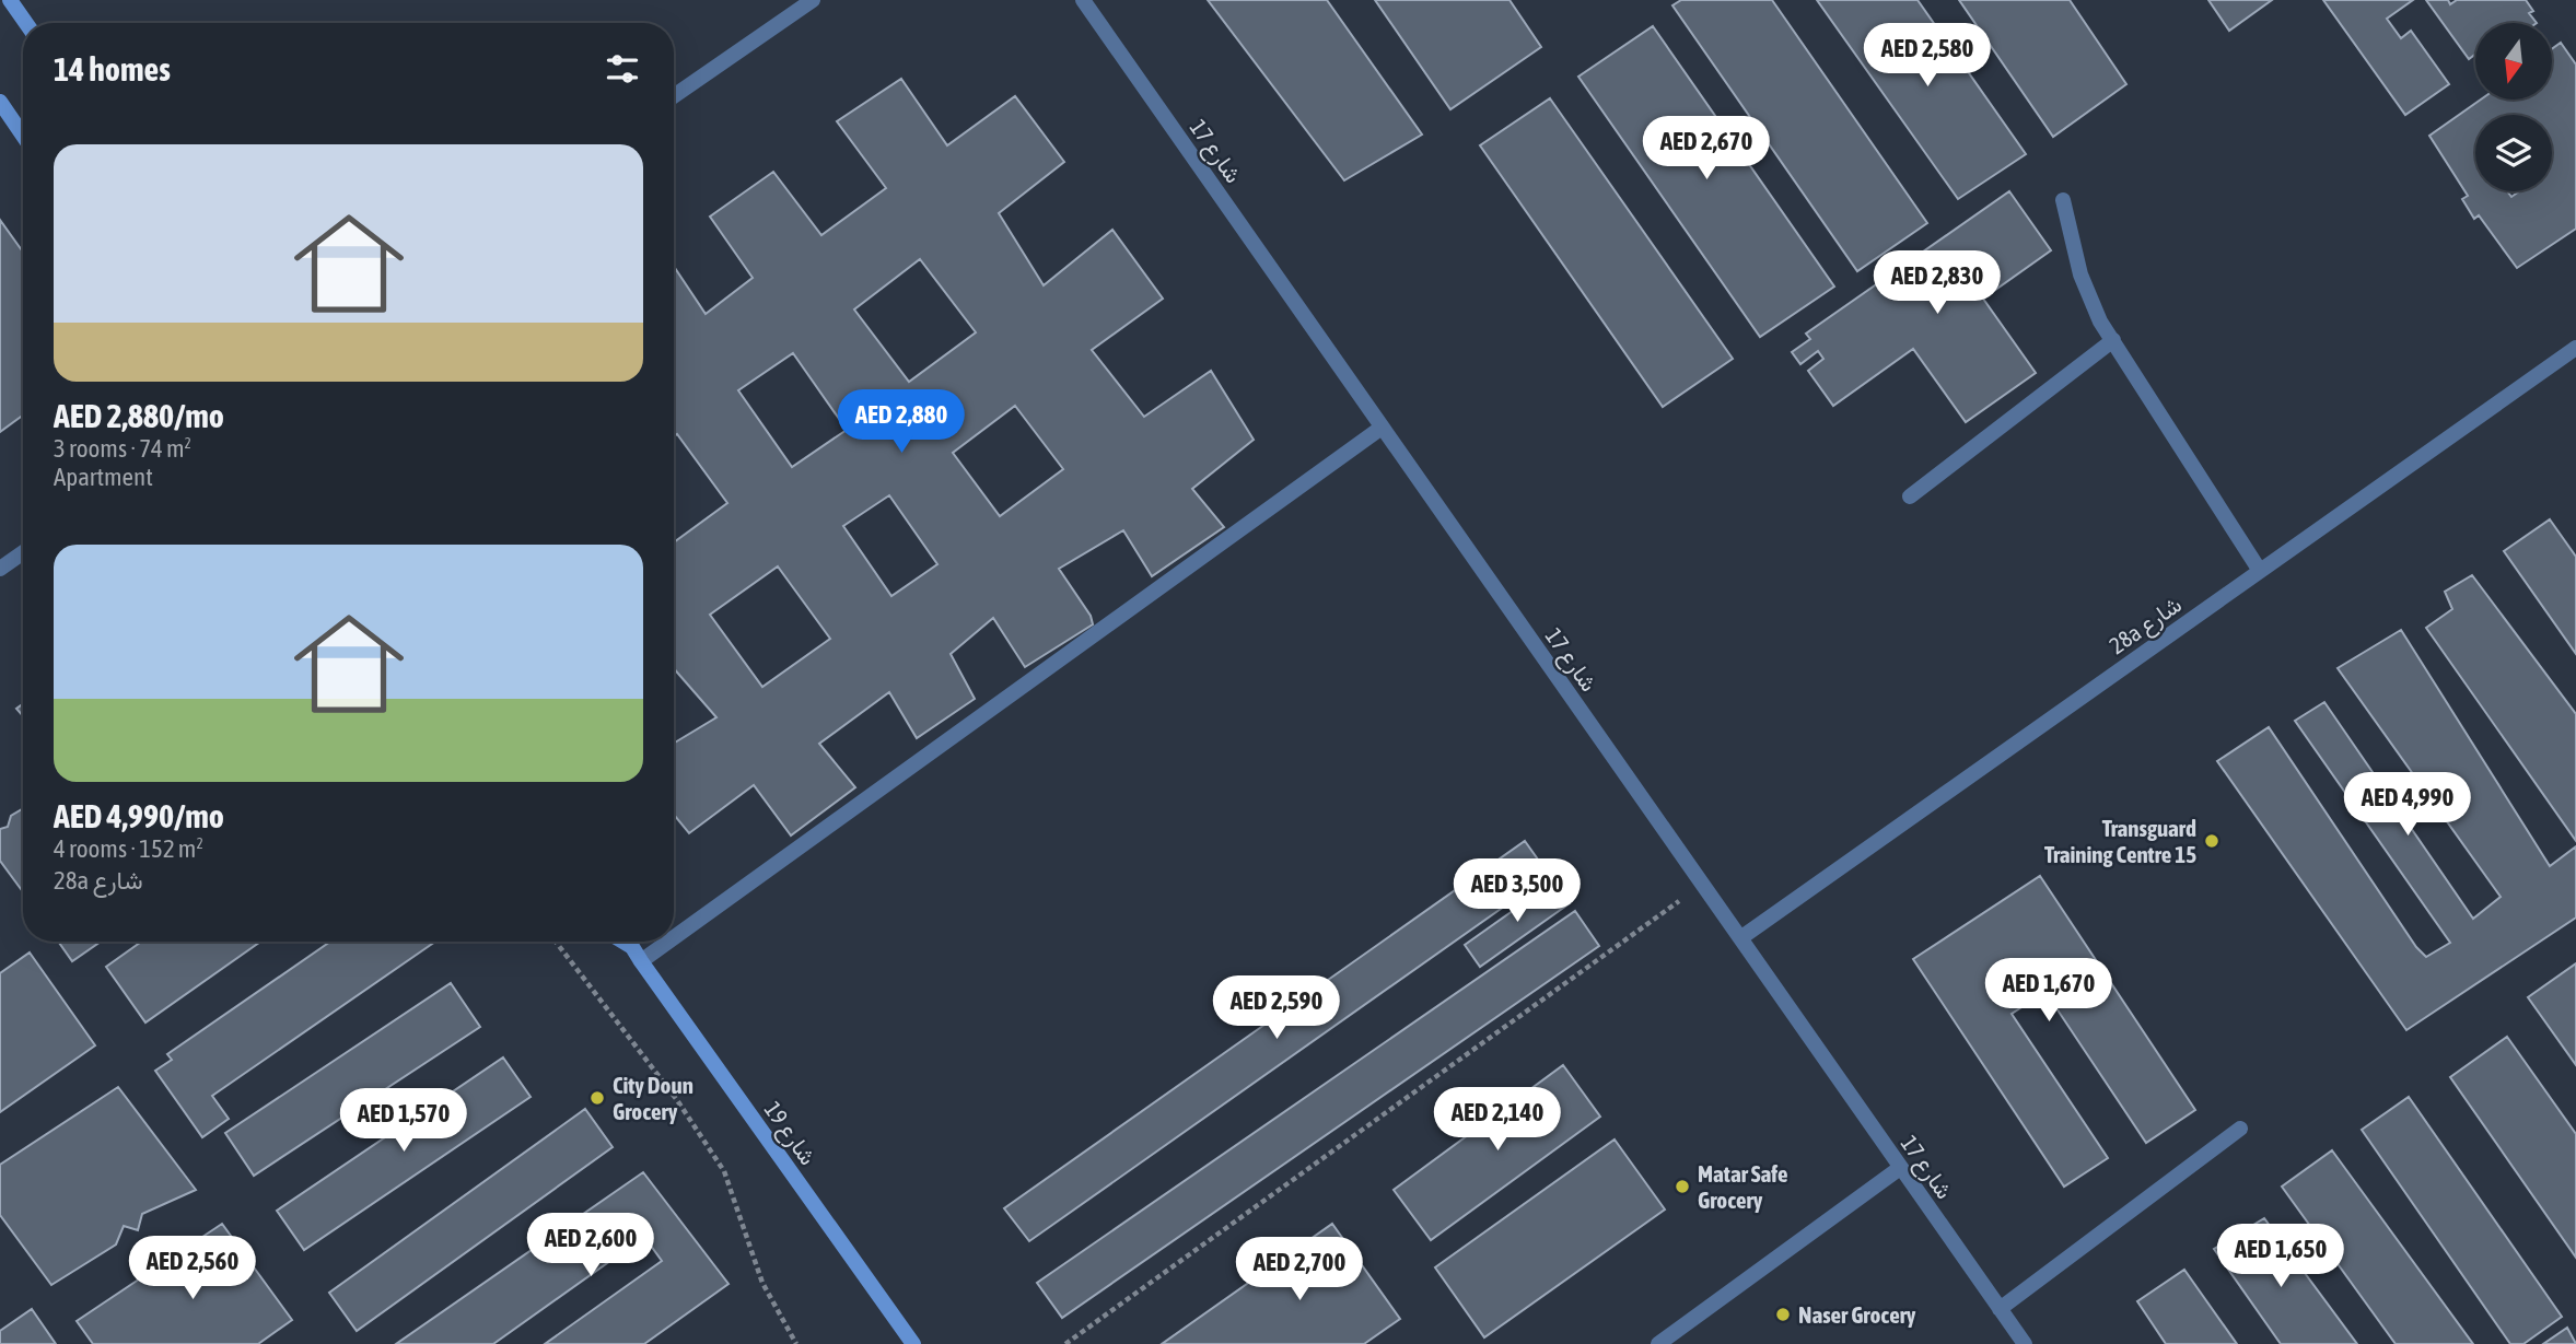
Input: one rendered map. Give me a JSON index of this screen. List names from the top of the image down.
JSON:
{
  "streets": {
    "street": ["شارع 17", "28a شارع", "شارع 19"]
  },
  "crossings": [
    ["شارع 17", "28a شارع"]
  ],
  "places": [
    "Transguard Training Centre 15",
    "City Doun Grocery",
    "Matar Safe Grocery",
    "Naser Grocery"
  ],
  "north": "bottom",
  "page": {
    "price": [
      "AED 2,580",
      "AED 2,670",
      "AED 2,830",
      "AED 2,880",
      "AED 4,990",
      "AED 3,500",
      "AED 1,670",
      "AED 2,590",
      "AED 2,140",
      "AED 1,570",
      "AED 2,600",
      "AED 1,650",
      "AED 2,560",
      "AED 2,700"
    ],
    "heading": "14 homes",
    "list": [
      {
        "name": "AED 2,880/mo",
        "note": "3 rooms · 74 m² · Apartment"
      },
      {
        "name": "AED 4,990/mo",
        "note": "4 rooms · 152 m² · 28a شارع"
      }
    ]
  }
}
